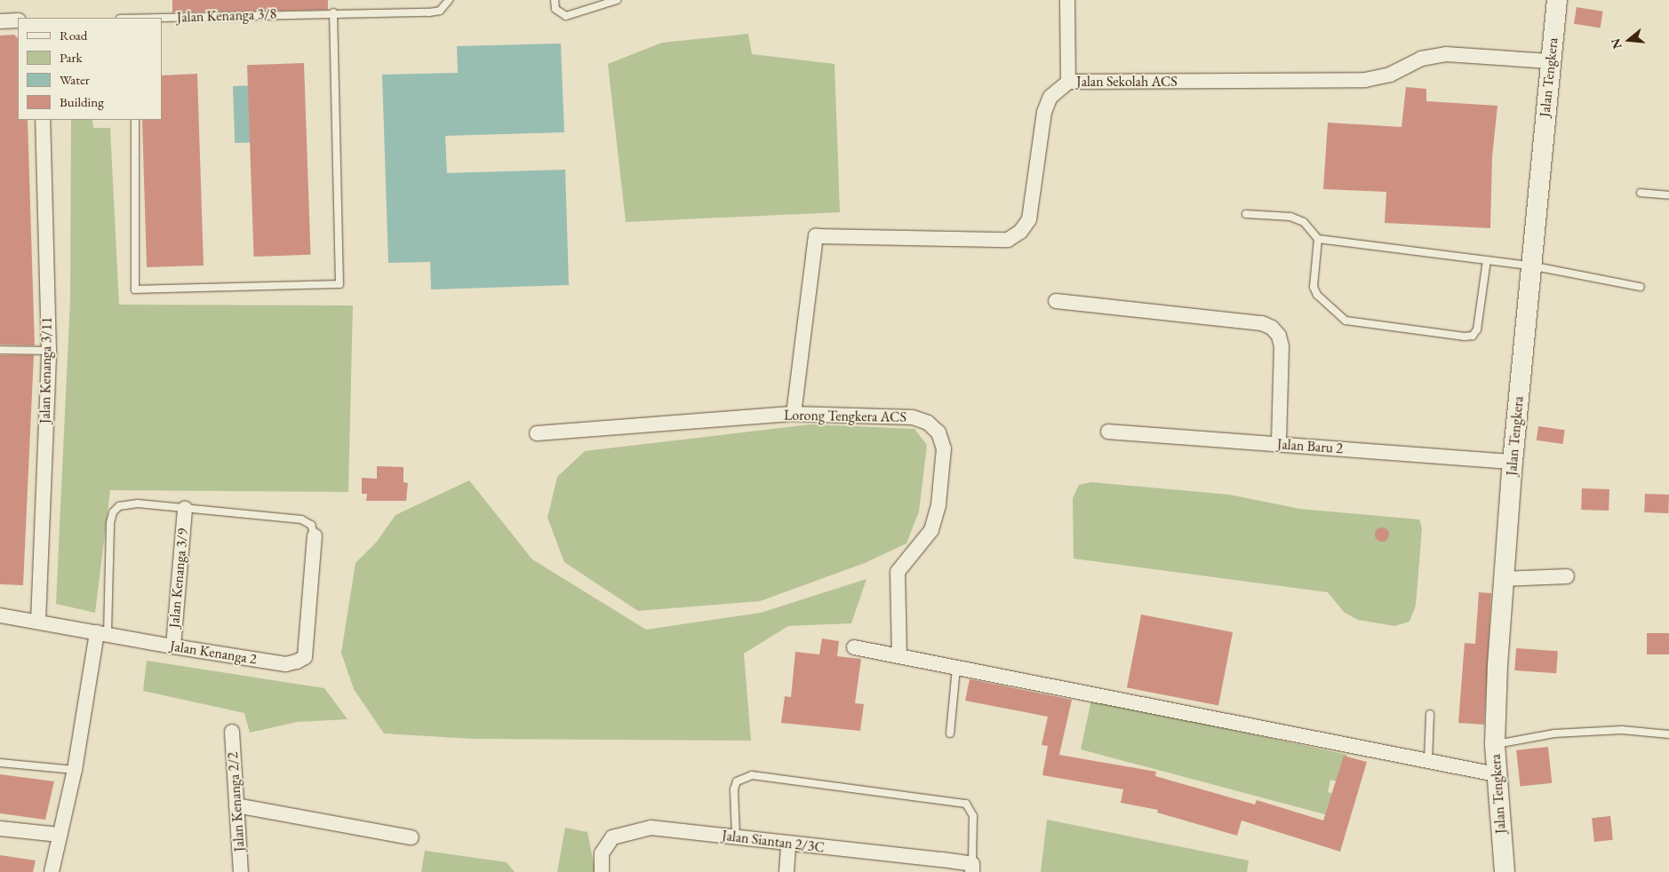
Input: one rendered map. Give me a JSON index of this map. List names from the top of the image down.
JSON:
{
  "streets": {
    "main road": ["Jalan Tengkera"],
    "street": [
      "Jalan Sekolah ACS",
      "Jalan Kenanga 3/11",
      "Lorong Tengkera ACS",
      "Jalan Baru 2",
      "Jalan Kenanga 3/9",
      "Jalan Kenanga 2",
      "Jalan Kenanga 2/2",
      "Jalan Siantan 2/3C"
    ],
    "lane": ["Jalan Kenanga 3/8"]
  },
  "crossings": [
    ["Jalan Tengkera", "Jalan Sekolah ACS"],
    ["Jalan Tengkera", "Jalan Baru 2"],
    ["Jalan Sekolah ACS", "Lorong Tengkera ACS"],
    ["Jalan Kenanga 3/11", "Jalan Kenanga 2"],
    ["Jalan Kenanga 3/9", "Jalan Kenanga 2"]
  ],
  "legend": [
    "Road",
    "Park",
    "Water",
    "Building"
  ],
  "north": "left"
}
